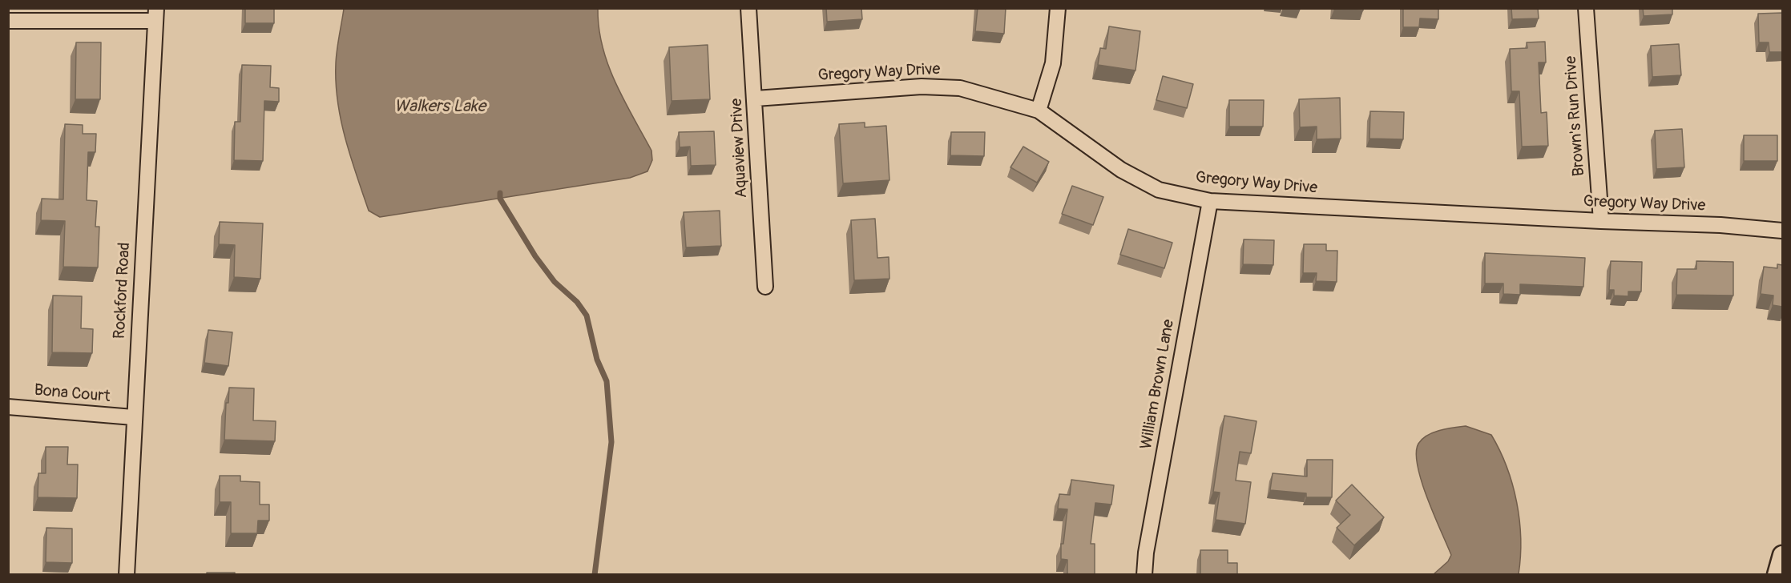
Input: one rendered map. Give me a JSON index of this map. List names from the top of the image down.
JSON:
{
  "streets": {
    "street": [
      "Gregory Way Drive",
      "Brown's Run Drive",
      "Aquaview Drive",
      "Rockford Road",
      "William Brown Lane",
      "Bona Court"
    ]
  },
  "crossings": [
    ["Gregory Way Drive", "Brown's Run Drive"],
    ["Gregory Way Drive", "Aquaview Drive"],
    ["Gregory Way Drive", "William Brown Lane"],
    ["Rockford Road", "Bona Court"]
  ],
  "water": ["Walkers Lake"]
}
